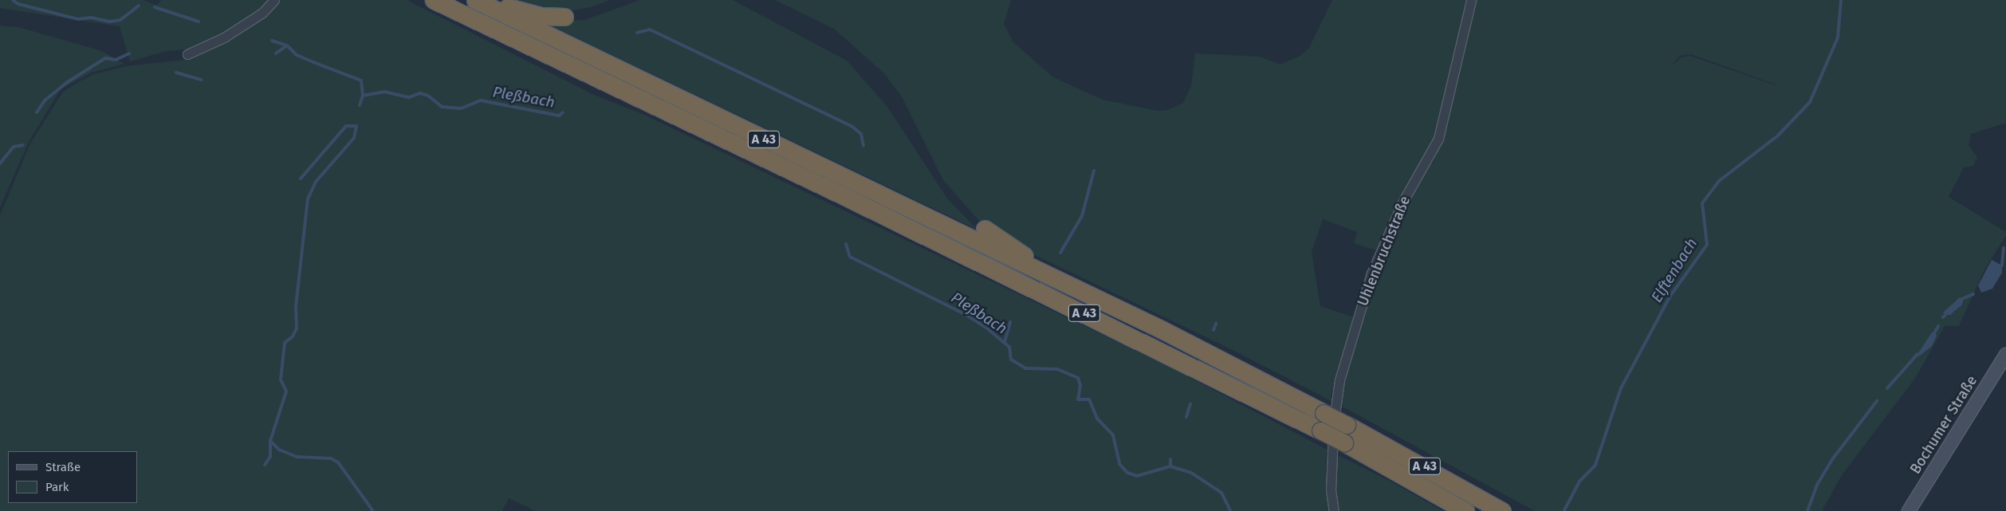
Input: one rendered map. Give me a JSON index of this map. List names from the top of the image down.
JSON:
{
  "streets": {
    "highway": ["A 43"],
    "main road": ["Bochumer Straße"],
    "street": ["Uhlenbruchstraße"]
  },
  "water": ["Pleßbach", "Elftenbach"],
  "legend": ["Straße", "Park"]
}
